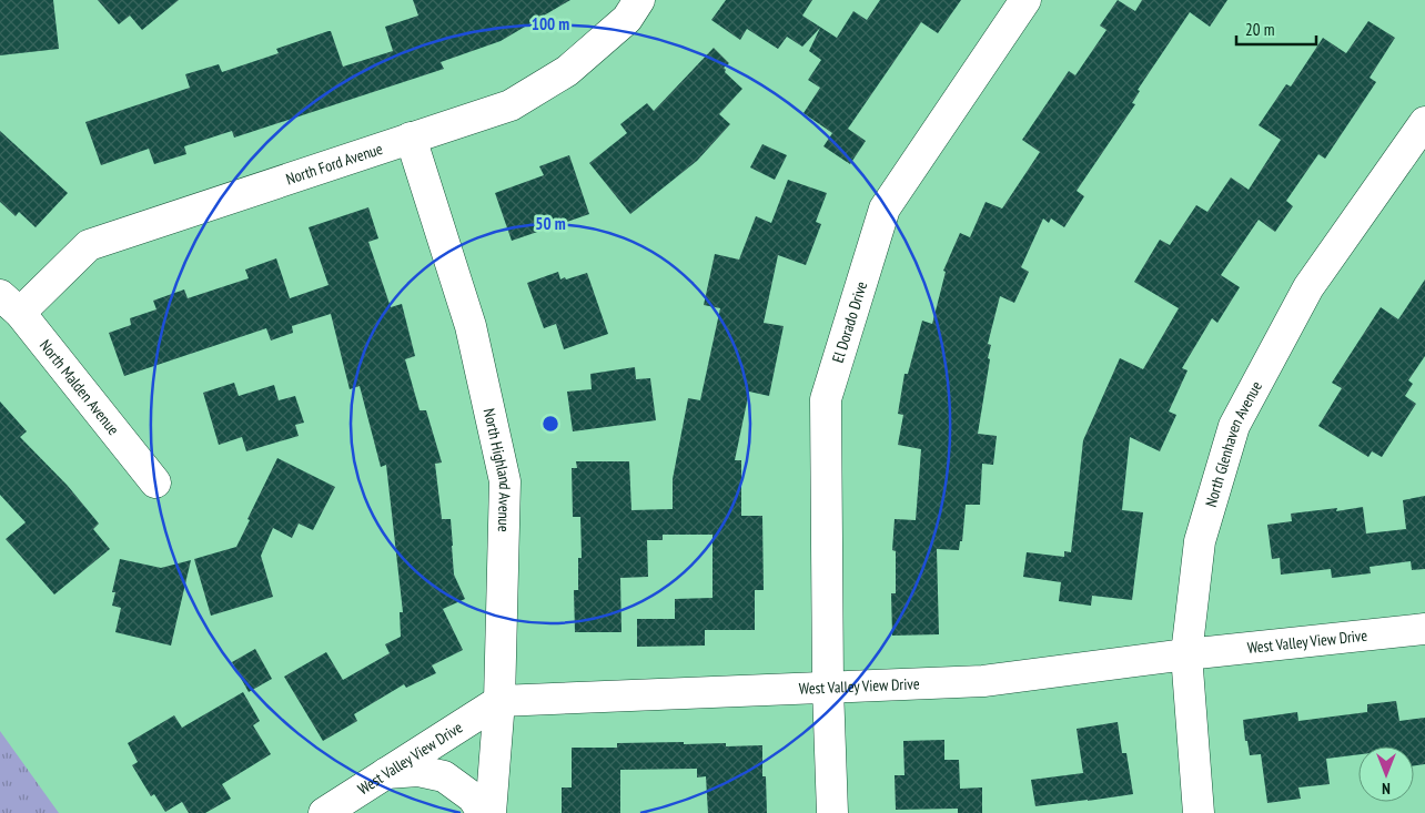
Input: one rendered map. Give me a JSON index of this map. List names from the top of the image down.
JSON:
{
  "streets": {
    "street": [
      "North Ford Avenue",
      "El Dorado Drive",
      "North Malden Avenue",
      "North Glenhaven Avenue",
      "North Highland Avenue",
      "West Valley View Drive"
    ]
  },
  "crossings": [
    ["North Ford Avenue", "North Malden Avenue"],
    ["North Ford Avenue", "North Highland Avenue"],
    ["El Dorado Drive", "West Valley View Drive"],
    ["North Glenhaven Avenue", "West Valley View Drive"],
    ["North Highland Avenue", "West Valley View Drive"]
  ],
  "scale_bar": "20 m",
  "north": "bottom",
  "rings": ["100 m", "50 m"]
}
